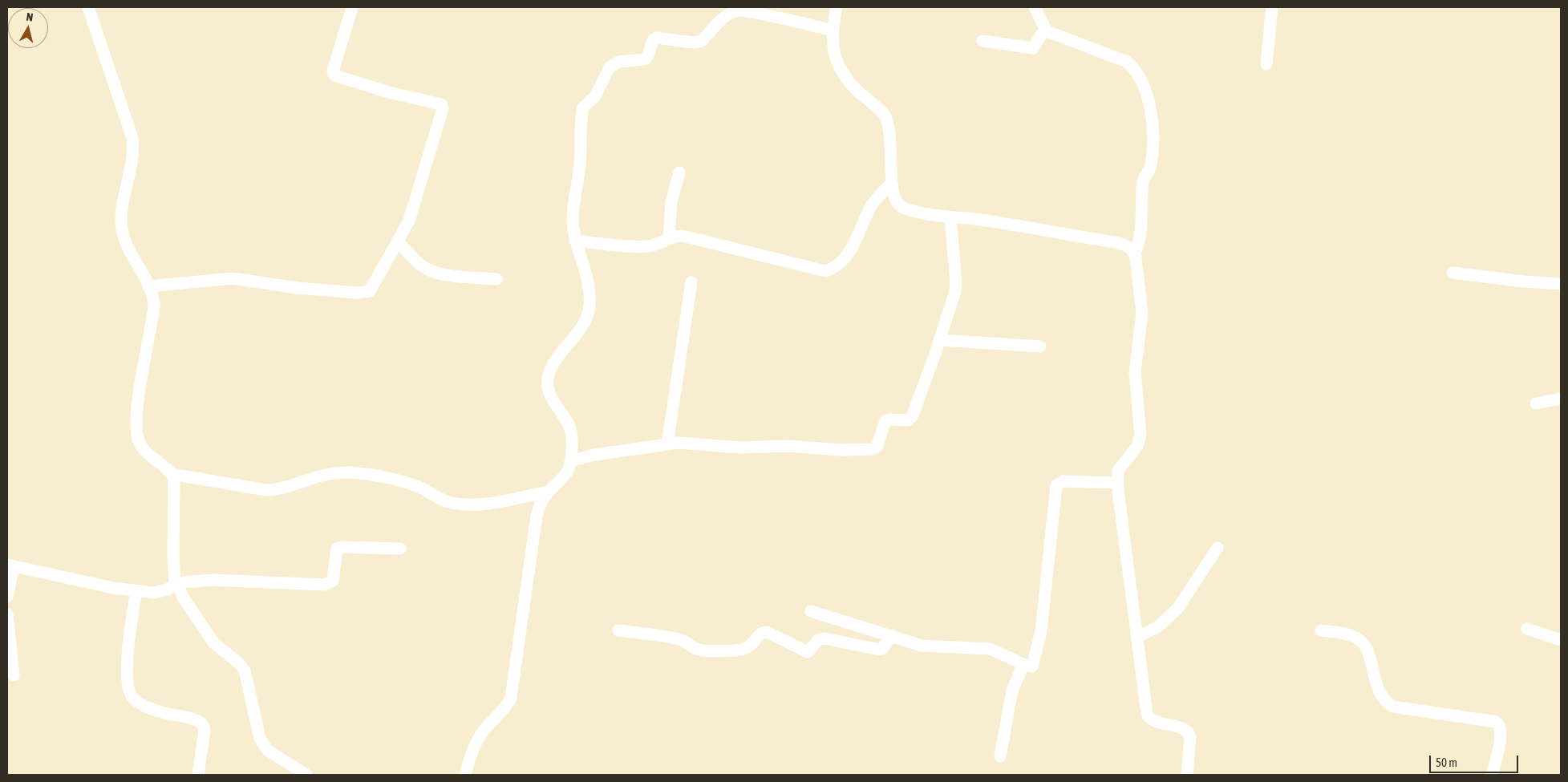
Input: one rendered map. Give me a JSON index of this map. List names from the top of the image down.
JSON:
{
  "scale_bar": "50 m",
  "north": "top"
}
